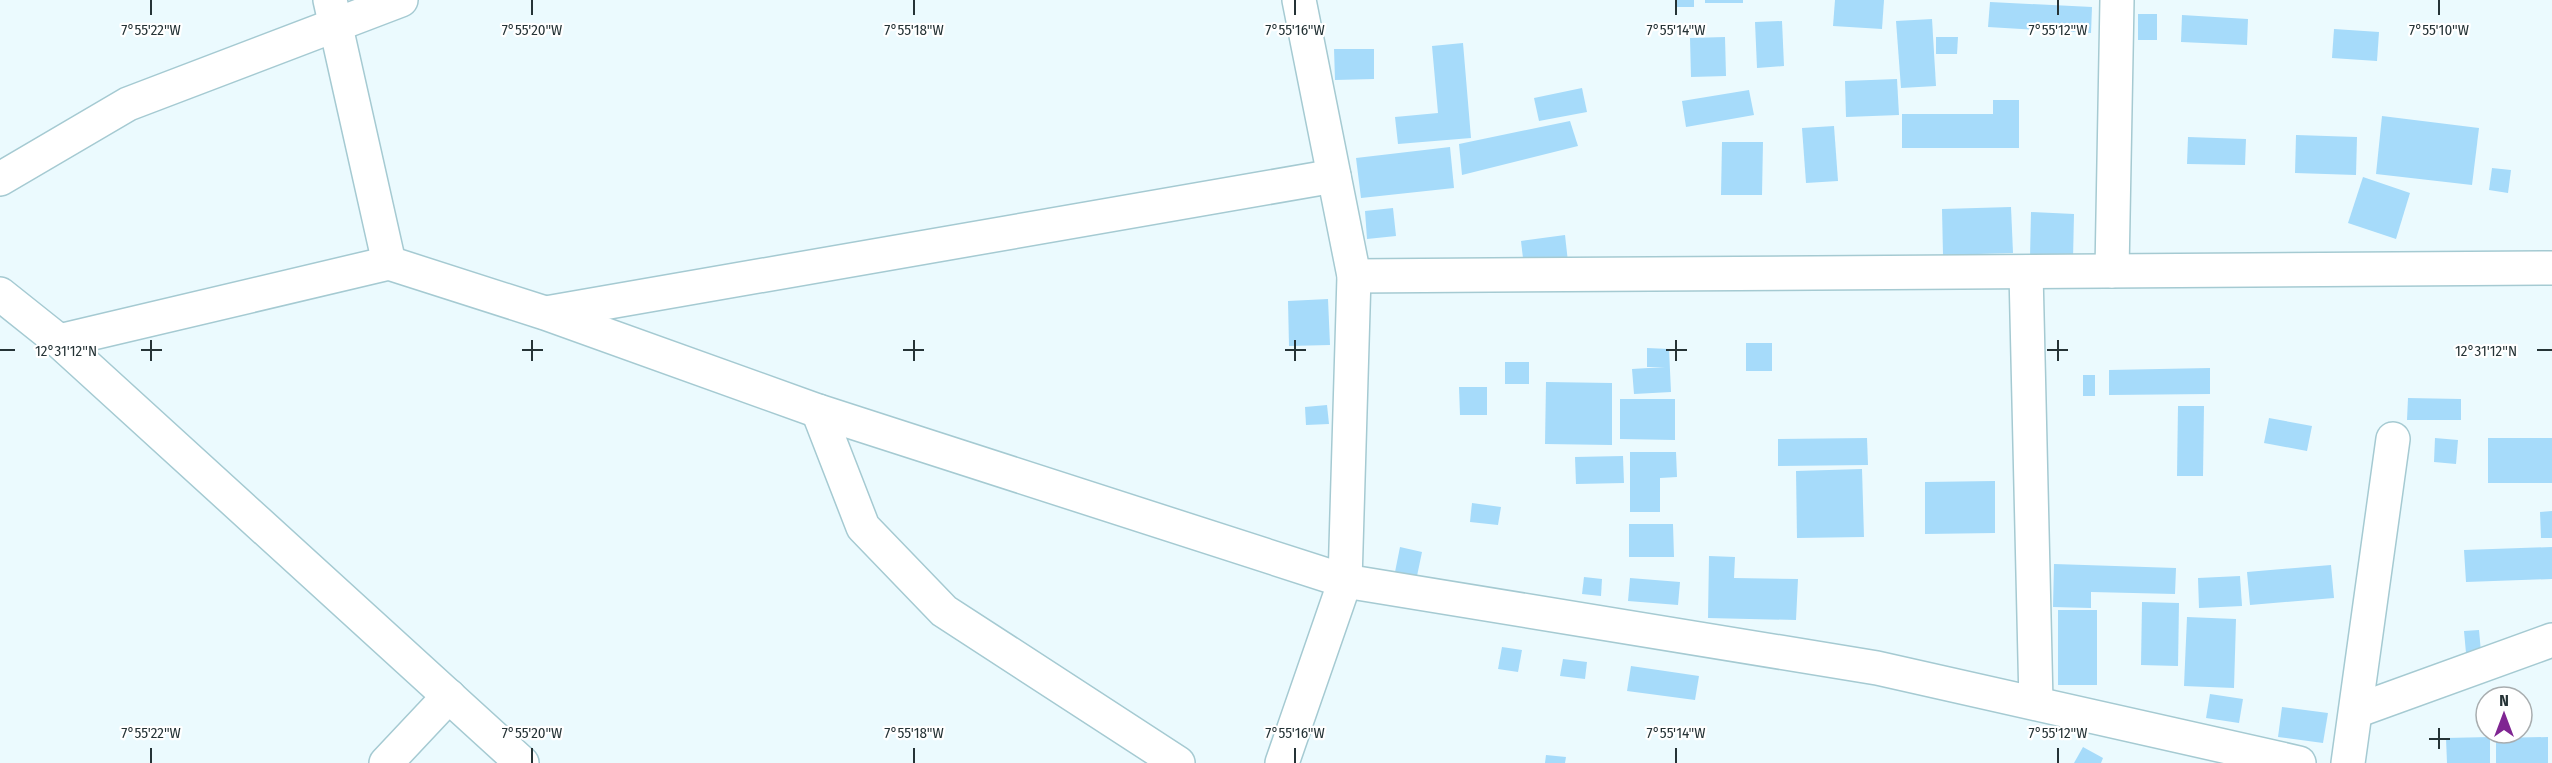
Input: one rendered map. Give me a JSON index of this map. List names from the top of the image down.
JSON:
{
  "north": "top",
  "coordinates": [
    "7°55'22\"W",
    "7°55'20\"W",
    "7°55'18\"W",
    "7°55'16\"W",
    "7°55'14\"W",
    "7°55'12\"W",
    "7°55'10\"W",
    "12°31'12\"N"
  ]
}
